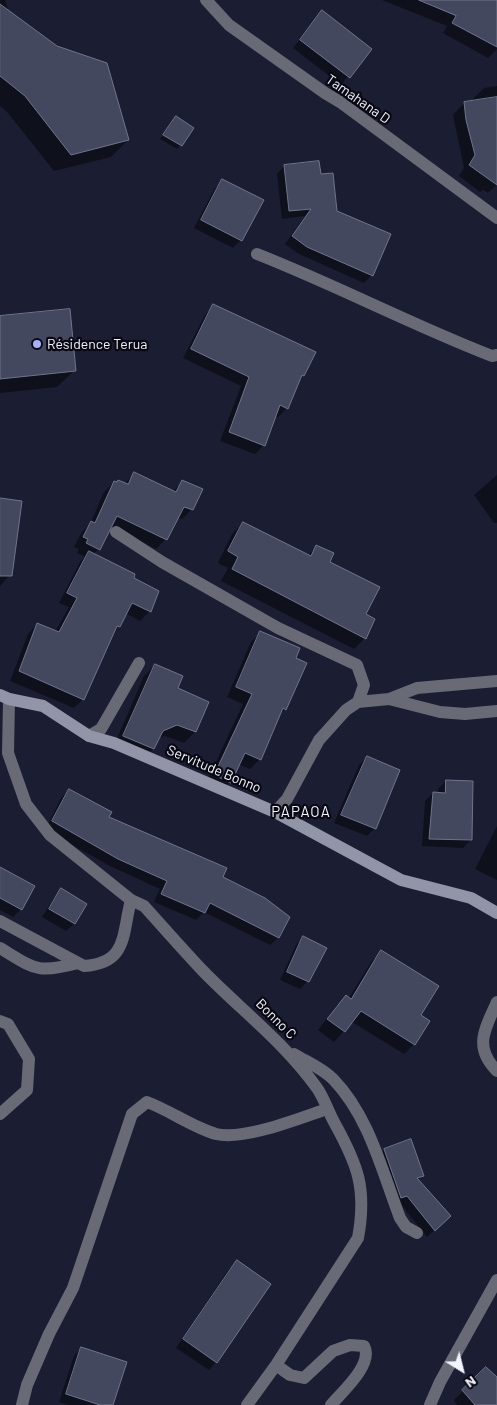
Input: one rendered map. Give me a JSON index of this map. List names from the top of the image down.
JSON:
{
  "streets": {
    "street": ["Tamahana D", "Servitude Bonno", "Bonno C"]
  },
  "crossings": [
    ["Servitude Bonno", "Bonno C"]
  ],
  "districts": ["PAPAOA"],
  "places": ["Résidence Terua"],
  "north": "bottom right"
}
